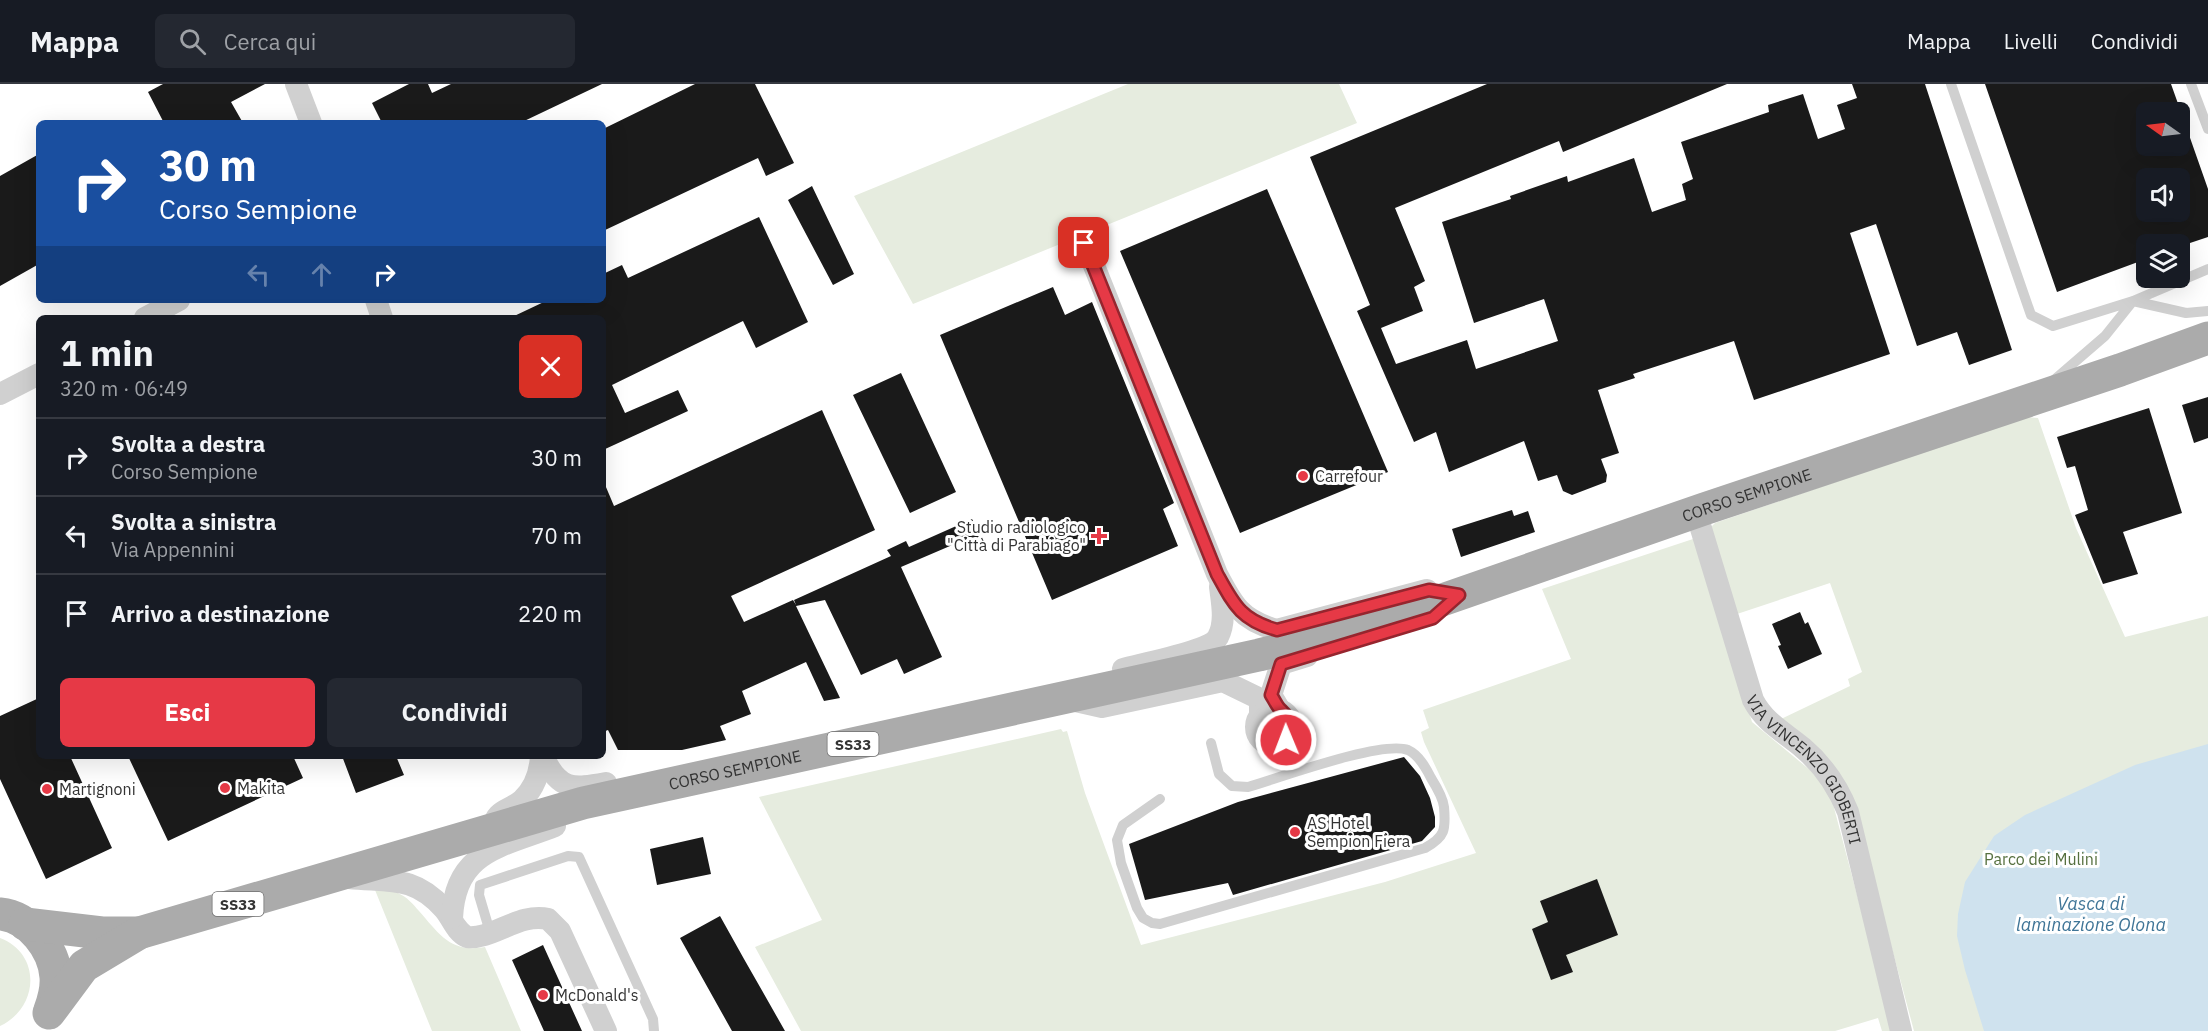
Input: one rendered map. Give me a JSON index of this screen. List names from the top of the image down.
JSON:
{
  "streets": {
    "main road": ["CORSO SEMPIONE", "SS33"],
    "street": ["VIA VINCENZO GIOBERTI"]
  },
  "crossings": [
    ["CORSO SEMPIONE", "SS33"],
    ["CORSO SEMPIONE", "VIA VINCENZO GIOBERTI"]
  ],
  "water": ["Vasca di laminazione Olona"],
  "parks": ["Parco dei Mulini"],
  "places": {
    "other": [
      "Carrefour",
      "Makita",
      "Martignoni",
      "AS Hotel Sempion Fiera",
      "McDonald's"
    ],
    "health": ["Studio radiologico \"Città di Parabiago\""]
  },
  "north": "left",
  "page": {
    "header": "Mappa",
    "search": "Cerca qui",
    "nav": ["Mappa", "Livelli", "Condividi"],
    "turn": ["30 m", "Corso Sempione"],
    "heading": ["1 min", "320 m · 06:49"],
    "list": [
      {
        "name": "Svolta a destra",
        "note": "Corso Sempione",
        "value": "30 m"
      },
      {
        "name": "Svolta a sinistra",
        "note": "Via Appennini",
        "value": "70 m"
      },
      {
        "name": "Arrivo a destinazione",
        "value": "220 m"
      }
    ],
    "buttons": ["Esci", "Condividi"]
  }
}
